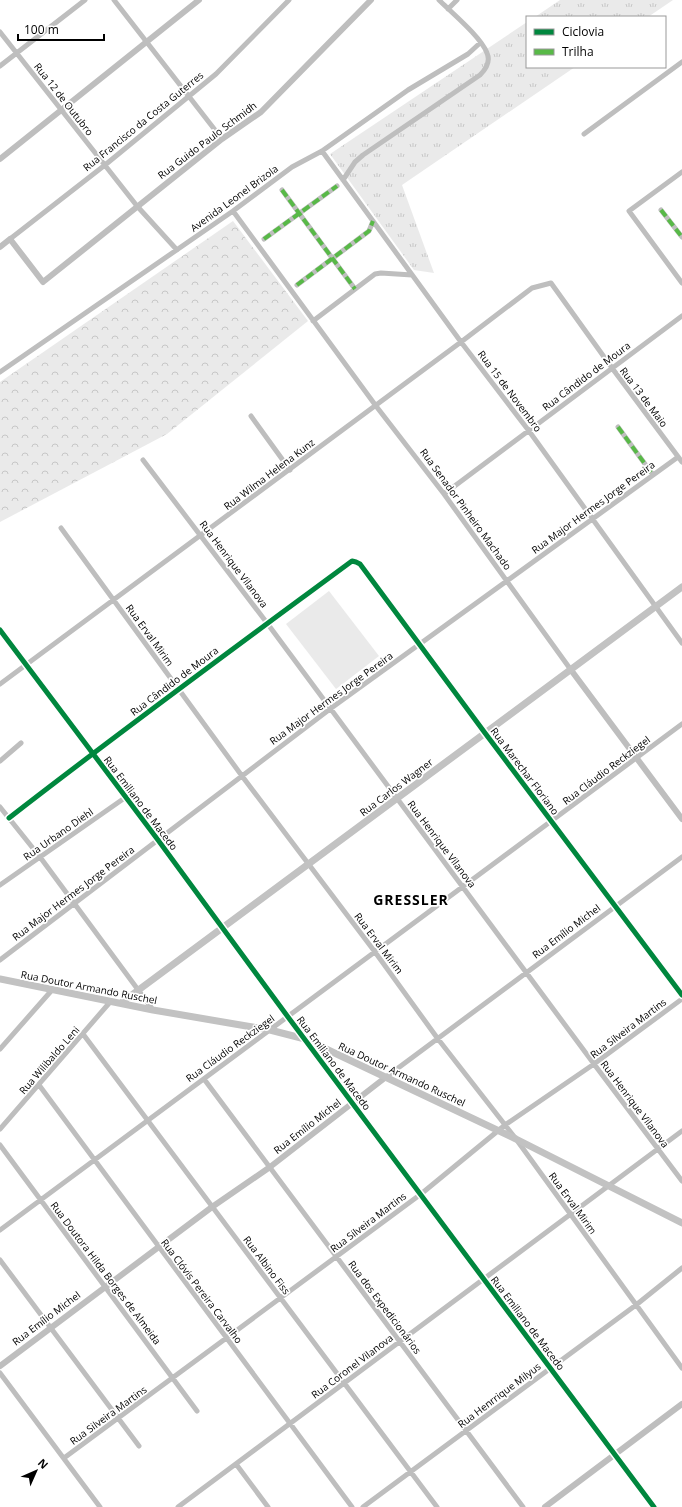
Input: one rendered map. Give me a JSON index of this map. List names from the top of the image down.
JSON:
{
  "streets": {
    "main road": ["Rua Carlos Wagner", "Rua Doutor Armando Ruschel"],
    "street": [
      "Rua 12 de Outubro",
      "Rua Francisco da Costa Guterres",
      "Rua Guido Paulo Schmidh",
      "Avenida Leonel Brizola",
      "Rua Cândido de Moura",
      "Rua 15 de Novembro",
      "Rua 13 de Maio",
      "Rua Wilma Helena Kunz",
      "Rua Major Hermes Jorge Pereira",
      "Rua Senador Pinheiro Machado",
      "Rua Henrique Vilanova",
      "Rua Erval Mirim",
      "Rua Cláudio Reckziegel",
      "Rua Marechar Floriano",
      "Rua Emiliano de Macedo",
      "Rua Urbano Diehl",
      "Rua Emílio Michel",
      "Rua Silveira Martins",
      "Rua Wilibaldo Leni",
      "Rua Albino Fiss",
      "Rua Doutora Hilda Borges de Almeida",
      "Rua Clóvis Pereira Carvalho",
      "Rua dos Expedicionários",
      "Rua Coronel Vilanova",
      "Rua Henrrique Milyus"
    ]
  },
  "crossings": [
    ["Rua 12 de Outubro", "Rua Francisco da Costa Guterres"],
    ["Rua 12 de Outubro", "Rua Guido Paulo Schmidh"],
    ["Rua 12 de Outubro", "Avenida Leonel Brizola"],
    ["Rua Francisco da Costa Guterres", "Rua Guido Paulo Schmidh"],
    ["Avenida Leonel Brizola", "Rua 15 de Novembro"],
    ["Avenida Leonel Brizola", "Rua Senador Pinheiro Machado"],
    ["Rua Cândido de Moura", "Rua 15 de Novembro"],
    ["Rua Cândido de Moura", "Rua 13 de Maio"],
    ["Rua Cândido de Moura", "Rua Senador Pinheiro Machado"],
    ["Rua Cândido de Moura", "Rua Henrique Vilanova"],
    ["Rua Cândido de Moura", "Rua Erval Mirim"],
    ["Rua Cândido de Moura", "Rua Marechar Floriano"],
    ["Rua Cândido de Moura", "Rua Emiliano de Macedo"],
    ["Rua 15 de Novembro", "Rua Wilma Helena Kunz"],
    ["Rua 15 de Novembro", "Rua Major Hermes Jorge Pereira"],
    ["Rua 15 de Novembro", "Rua Carlos Wagner"],
    ["Rua 13 de Maio", "Rua Wilma Helena Kunz"],
    ["Rua 13 de Maio", "Rua Major Hermes Jorge Pereira"],
    ["Rua Wilma Helena Kunz", "Rua Senador Pinheiro Machado"],
    ["Rua Wilma Helena Kunz", "Rua Henrique Vilanova"],
    ["Rua Wilma Helena Kunz", "Rua Erval Mirim"],
    ["Rua Wilma Helena Kunz", "Rua Emiliano de Macedo"],
    ["Rua Major Hermes Jorge Pereira", "Rua Senador Pinheiro Machado"],
    ["Rua Major Hermes Jorge Pereira", "Rua Henrique Vilanova"],
    ["Rua Major Hermes Jorge Pereira", "Rua Erval Mirim"],
    ["Rua Major Hermes Jorge Pereira", "Rua Marechar Floriano"],
    ["Rua Major Hermes Jorge Pereira", "Rua Emiliano de Macedo"],
    ["Rua Senador Pinheiro Machado", "Rua Cláudio Reckziegel"],
    ["Rua Senador Pinheiro Machado", "Rua Carlos Wagner"],
    ["Rua Henrique Vilanova", "Rua Cláudio Reckziegel"],
    ["Rua Henrique Vilanova", "Rua Carlos Wagner"],
    ["Rua Henrique Vilanova", "Rua Emílio Michel"],
    ["Rua Henrique Vilanova", "Rua Silveira Martins"],
    ["Rua Henrique Vilanova", "Rua Coronel Vilanova"],
    ["Rua Erval Mirim", "Rua Cláudio Reckziegel"],
    ["Rua Erval Mirim", "Rua Carlos Wagner"],
    ["Rua Erval Mirim", "Rua Emílio Michel"],
    ["Rua Erval Mirim", "Rua Doutor Armando Ruschel"],
    ["Rua Erval Mirim", "Rua Silveira Martins"],
    ["Rua Erval Mirim", "Rua Coronel Vilanova"],
    ["Rua Erval Mirim", "Rua Henrrique Milyus"],
    ["Rua Cláudio Reckziegel", "Rua Marechar Floriano"],
    ["Rua Cláudio Reckziegel", "Rua Emiliano de Macedo"],
    ["Rua Cláudio Reckziegel", "Rua Doutor Armando Ruschel"],
    ["Rua Cláudio Reckziegel", "Rua Albino Fiss"],
    ["Rua Cláudio Reckziegel", "Rua Doutora Hilda Borges de Almeida"],
    ["Rua Cláudio Reckziegel", "Rua Clóvis Pereira Carvalho"],
    ["Rua Cláudio Reckziegel", "Rua dos Expedicionários"],
    ["Rua Marechar Floriano", "Rua Carlos Wagner"],
    ["Rua Marechar Floriano", "Rua Emílio Michel"],
    ["Rua Carlos Wagner", "Rua Emiliano de Macedo"],
    ["Rua Carlos Wagner", "Rua Doutor Armando Ruschel"],
    ["Rua Emiliano de Macedo", "Rua Urbano Diehl"],
    ["Rua Emiliano de Macedo", "Rua Emílio Michel"],
    ["Rua Emiliano de Macedo", "Rua Doutor Armando Ruschel"],
    ["Rua Emiliano de Macedo", "Rua Silveira Martins"],
    ["Rua Emiliano de Macedo", "Rua Coronel Vilanova"],
    ["Rua Emiliano de Macedo", "Rua Henrrique Milyus"],
    ["Rua Emílio Michel", "Rua Doutor Armando Ruschel"],
    ["Rua Emílio Michel", "Rua Albino Fiss"],
    ["Rua Emílio Michel", "Rua Doutora Hilda Borges de Almeida"],
    ["Rua Emílio Michel", "Rua Clóvis Pereira Carvalho"],
    ["Rua Emílio Michel", "Rua dos Expedicionários"],
    ["Rua Doutor Armando Ruschel", "Rua Silveira Martins"],
    ["Rua Doutor Armando Ruschel", "Rua Wilibaldo Leni"],
    ["Rua Doutor Armando Ruschel", "Rua Coronel Vilanova"],
    ["Rua Silveira Martins", "Rua Albino Fiss"],
    ["Rua Silveira Martins", "Rua Doutora Hilda Borges de Almeida"],
    ["Rua Silveira Martins", "Rua Clóvis Pereira Carvalho"],
    ["Rua Silveira Martins", "Rua dos Expedicionários"],
    ["Rua Wilibaldo Leni", "Rua Albino Fiss"],
    ["Rua Wilibaldo Leni", "Rua Clóvis Pereira Carvalho"],
    ["Rua Albino Fiss", "Rua Coronel Vilanova"],
    ["Rua Albino Fiss", "Rua Henrrique Milyus"],
    ["Rua Clóvis Pereira Carvalho", "Rua Coronel Vilanova"],
    ["Rua dos Expedicionários", "Rua Coronel Vilanova"],
    ["Rua dos Expedicionários", "Rua Henrrique Milyus"]
  ],
  "districts": ["GRESSLER"],
  "legend": ["Ciclovia", "Trilha"],
  "scale_bar": "100 m",
  "north": "top right"
}
